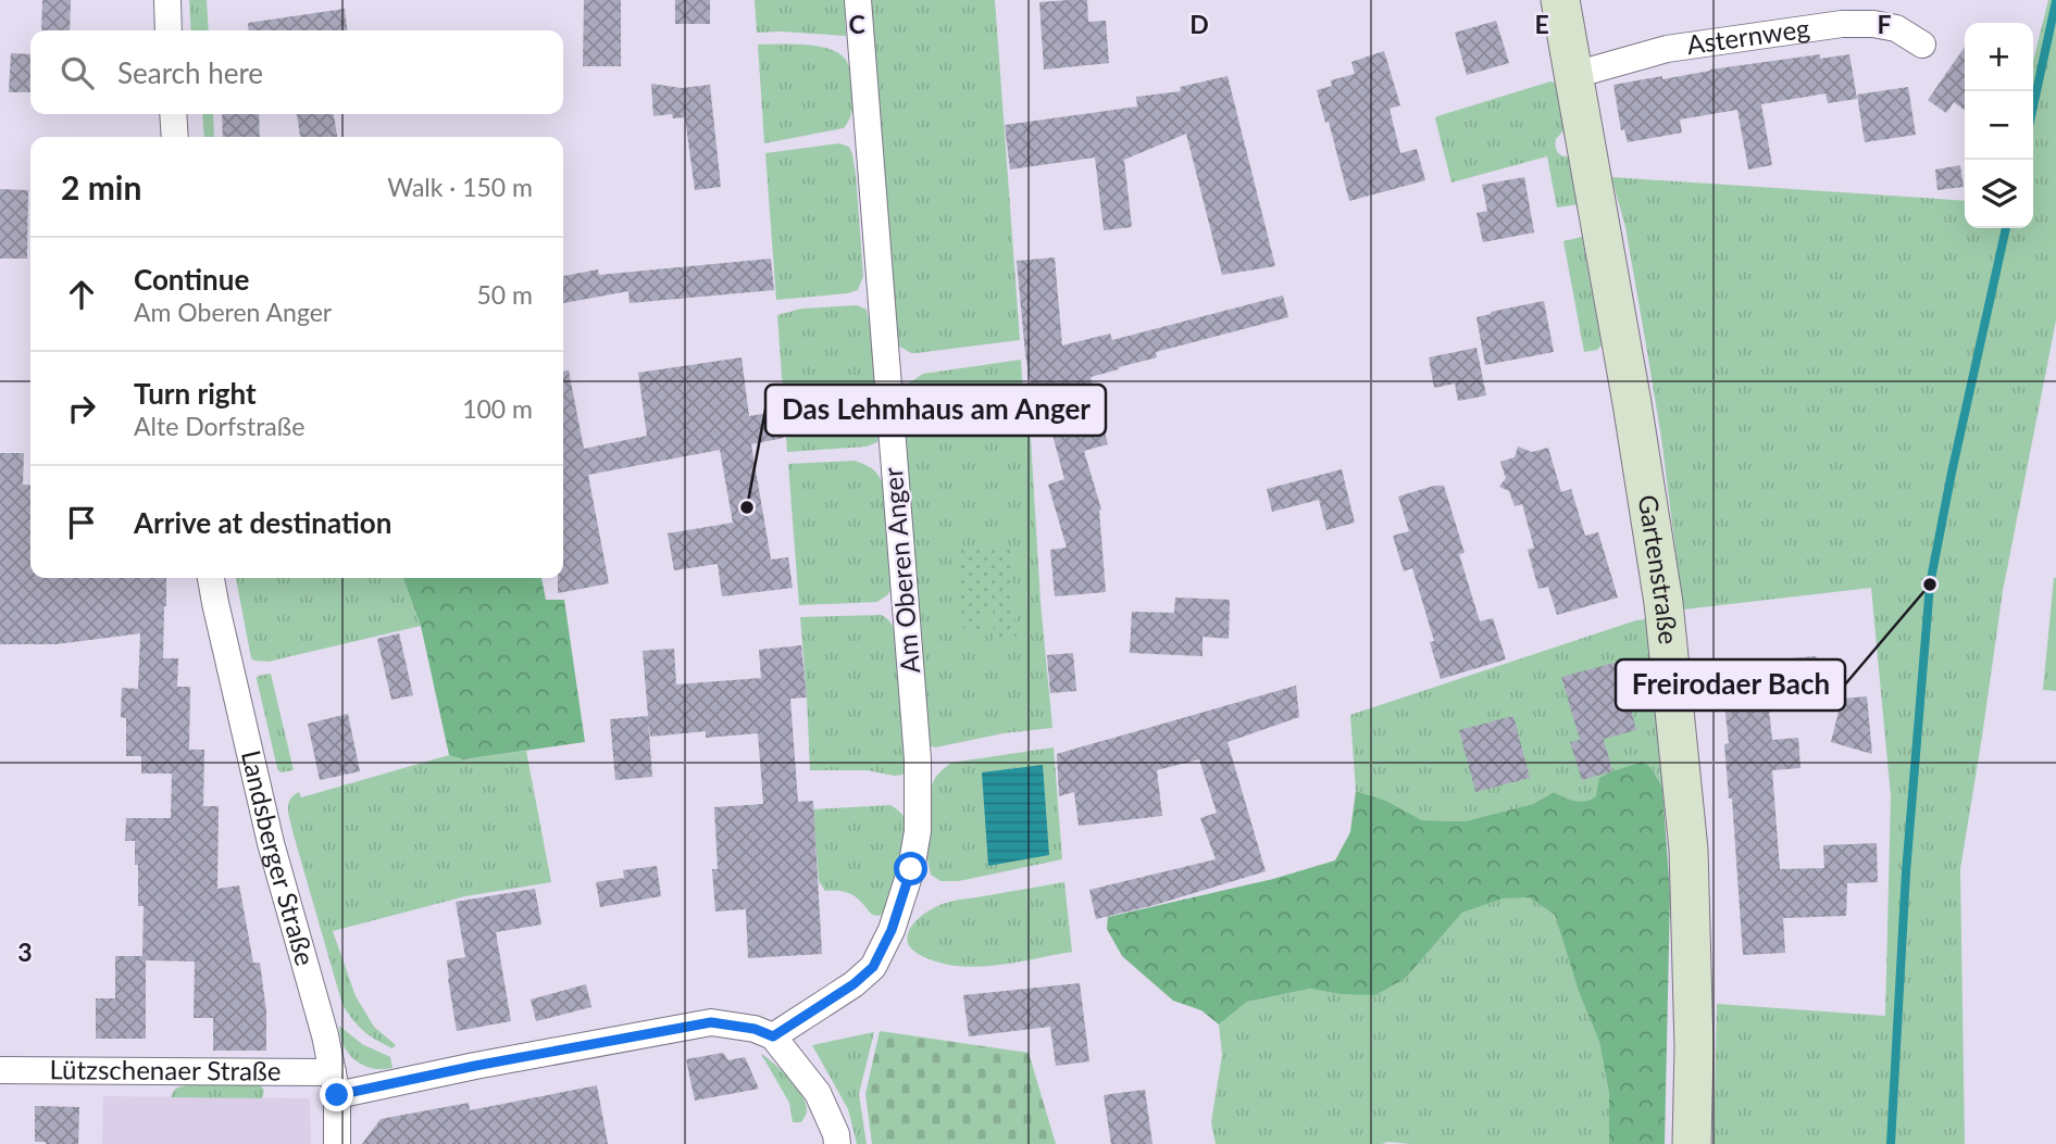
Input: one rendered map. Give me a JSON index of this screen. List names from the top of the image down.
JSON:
{
  "streets": {
    "main road": ["Gartenstraße"],
    "street": [
      "Asternweg",
      "Am Oberen Anger",
      "Landsberger Straße",
      "Lützschenaer Straße"
    ]
  },
  "crossings": [
    ["Asternweg", "Gartenstraße"],
    ["Am Oberen Anger", "Lützschenaer Straße"],
    ["Landsberger Straße", "Lützschenaer Straße"]
  ],
  "places": ["Das Lehmhaus am Anger", "Freirodaer Bach"],
  "page": {
    "map_buttons": ["+", "−"],
    "search": "Search here",
    "heading": ["2 min", "Walk · 150 m"],
    "list": [
      ["Continue", "Am Oberen Anger", "50 m"],
      ["Turn right", "Alte Dorfstraße", "100 m"],
      "Arrive at destination"
    ]
  },
  "grid": {
    "columns": [
      "C",
      "D",
      "E",
      "F"
    ],
    "rows": ["3"]
  }
}
